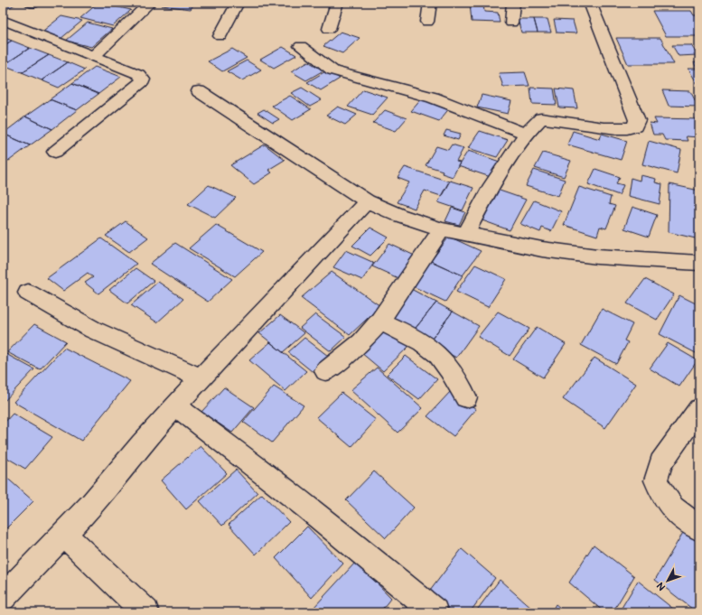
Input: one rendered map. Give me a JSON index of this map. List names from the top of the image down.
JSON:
{
  "north": "bottom left"
}
